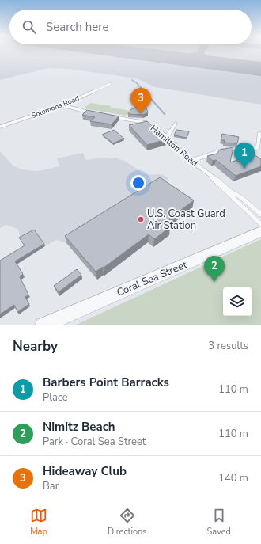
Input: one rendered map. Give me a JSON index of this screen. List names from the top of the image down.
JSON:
{
  "streets": {
    "street": ["Coral Sea Street"],
    "lane": ["Solomons Road", "Hamilton Road"]
  },
  "places": ["U.S. Coast Guard Air Station"],
  "page": {
    "search": "Search here",
    "pins": ["3", "1", "2"],
    "heading": ["Nearby", "3 results"],
    "list": [
      {
        "mark": "1",
        "name": "Barbers Point Barracks",
        "note": "Place",
        "value": "110 m"
      },
      {
        "mark": "2",
        "name": "Nimitz Beach",
        "note": "Park · Coral Sea Street",
        "value": "110 m"
      },
      {
        "mark": "3",
        "name": "Hideaway Club",
        "note": "Bar",
        "value": "140 m"
      }
    ],
    "nav": ["Map", "Directions", "Saved"]
  }
}
